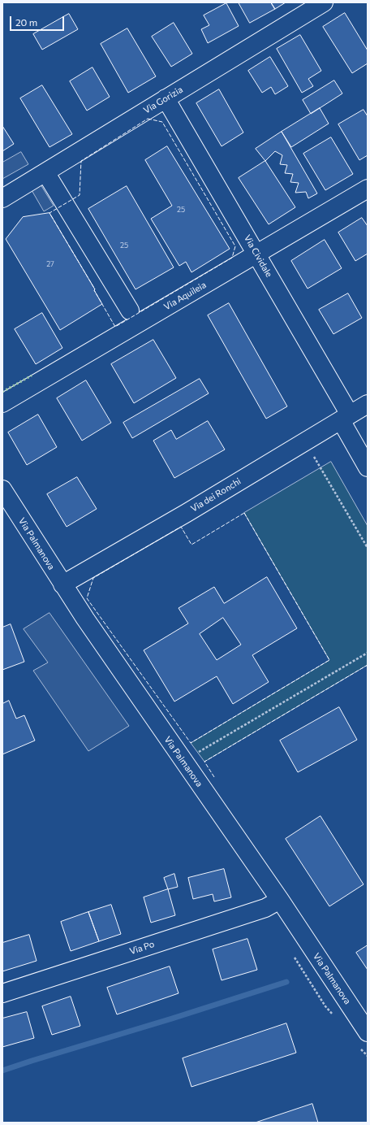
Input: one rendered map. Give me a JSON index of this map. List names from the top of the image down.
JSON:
{
  "streets": {
    "street": [
      "Via Gorizia",
      "Via Cividale",
      "Via Aquileia",
      "Via dei Ronchi",
      "Via Palmanova",
      "Via Po"
    ]
  },
  "crossings": [
    ["Via Gorizia", "Via Cividale"],
    ["Via Cividale", "Via Aquileia"],
    ["Via Cividale", "Via dei Ronchi"],
    ["Via dei Ronchi", "Via Palmanova"],
    ["Via Palmanova", "Via Po"]
  ],
  "house_numbers": ["25", "25", "27"],
  "scale_bar": "20 m"
}
